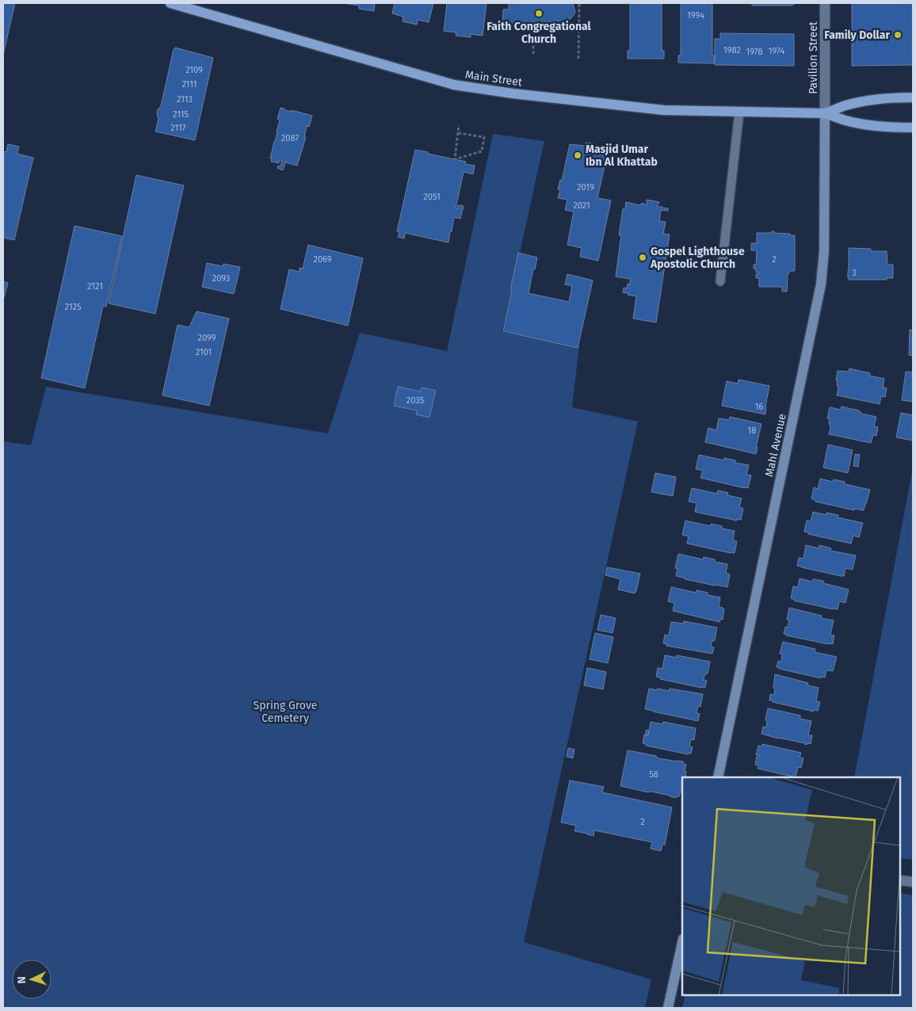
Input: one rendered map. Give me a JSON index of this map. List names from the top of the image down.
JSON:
{
  "streets": {
    "main road": ["Main Street"],
    "street": ["Pavilion Street", "Mahl Avenue"]
  },
  "crossings": [
    ["Pavilion Street", "Main Street"],
    ["Pavilion Street", "Mahl Avenue"],
    ["Main Street", "Mahl Avenue"]
  ],
  "parks": ["Spring Grove Cemetery"],
  "places": [
    "Faith Congregational Church",
    "Family Dollar",
    "Masjid Umar Ibn Al Khattab",
    "Gospel Lighthouse Apostolic Church"
  ],
  "house_numbers": [
    "1994",
    "1982",
    "1974",
    "1978",
    "2109",
    "2111",
    "2113",
    "2115",
    "2117",
    "2087",
    "2019",
    "2051",
    "2021",
    "2069",
    "2",
    "3",
    "2093",
    "2121",
    "2125",
    "2099",
    "2101",
    "2035",
    "16",
    "18",
    "58",
    "2"
  ],
  "north": "left"
}
